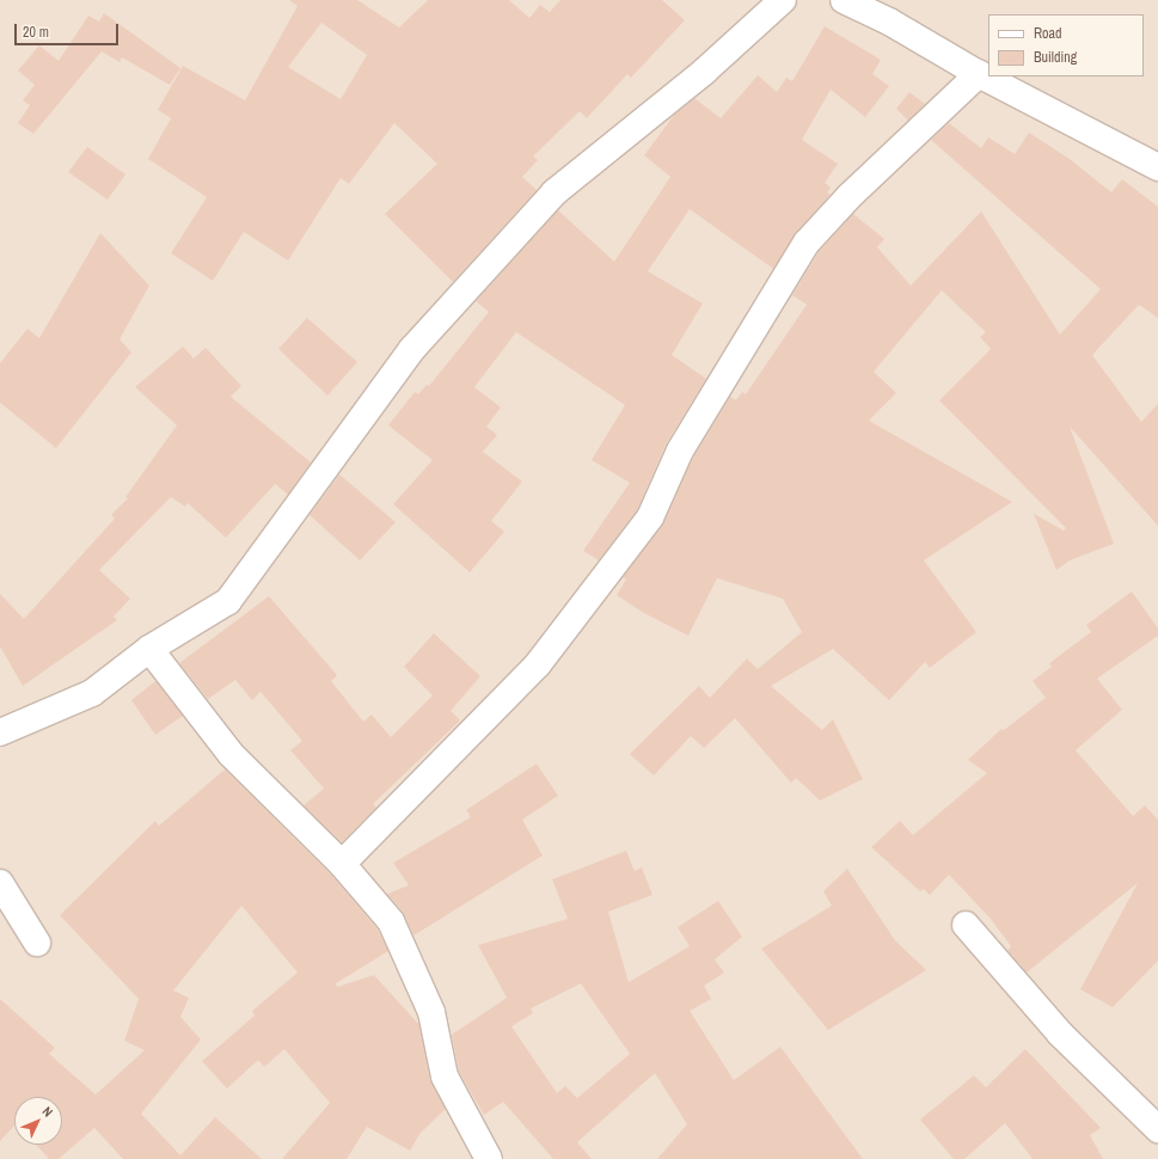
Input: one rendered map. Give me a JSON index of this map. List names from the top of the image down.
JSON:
{
  "legend": ["Road", "Building"],
  "scale_bar": "20 m",
  "north": "top right"
}
